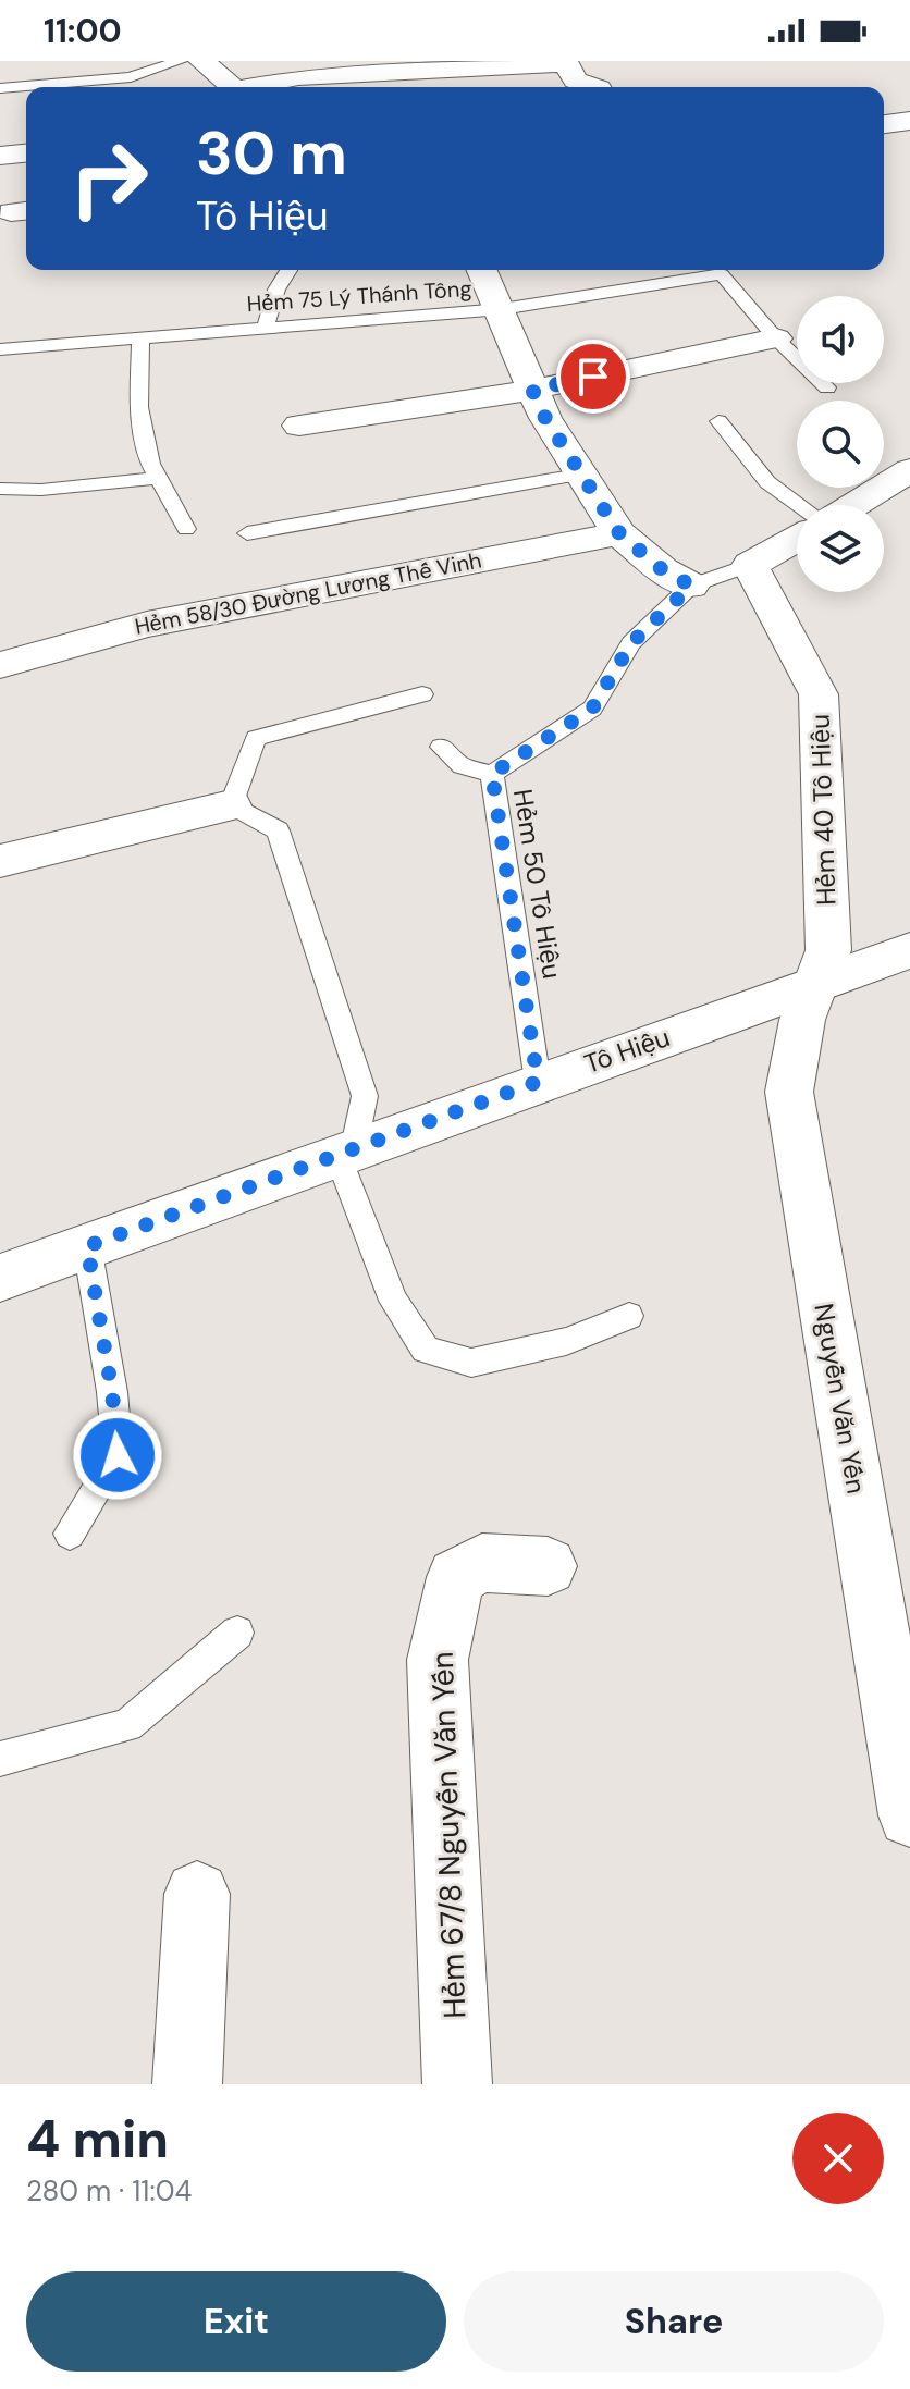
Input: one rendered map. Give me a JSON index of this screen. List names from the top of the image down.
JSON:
{
  "streets": {
    "street": [
      "Hẻm 58/30 Đường Lương Thế Vinh",
      "Hẻm 40 Tô Hiệu",
      "Tô Hiệu",
      "Nguyễn Văn Yến",
      "Hẻm 67/8 Nguyễn Văn Yến"
    ],
    "lane": ["Hẻm 75 Lý Thánh Tông", "Hẻm 50 Tô Hiệu"]
  },
  "crossings": [
    ["Hẻm 40 Tô Hiệu", "Hẻm 50 Tô Hiệu"],
    ["Hẻm 40 Tô Hiệu", "Tô Hiệu"],
    ["Hẻm 40 Tô Hiệu", "Nguyễn Văn Yến"],
    ["Hẻm 50 Tô Hiệu", "Tô Hiệu"],
    ["Tô Hiệu", "Nguyễn Văn Yến"]
  ],
  "page": {
    "status": "11:00",
    "turn": ["30 m", "Tô Hiệu"],
    "heading": ["4 min", "280 m · 11:04"],
    "buttons": ["Exit", "Share"]
  }
}
